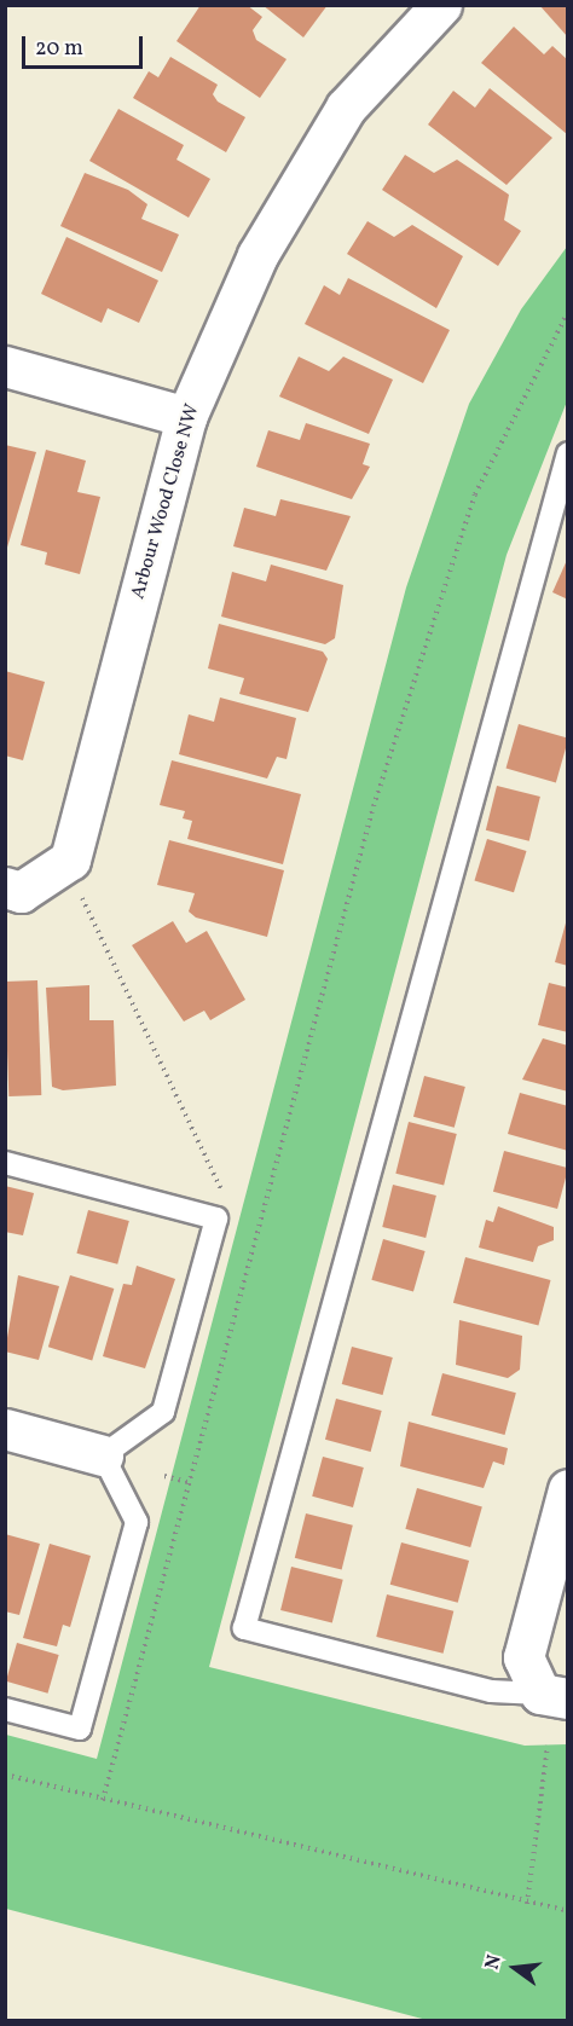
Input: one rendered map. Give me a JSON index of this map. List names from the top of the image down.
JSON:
{
  "streets": {
    "street": ["Arbour Wood Close NW"]
  },
  "scale_bar": "20 m",
  "north": "left"
}
